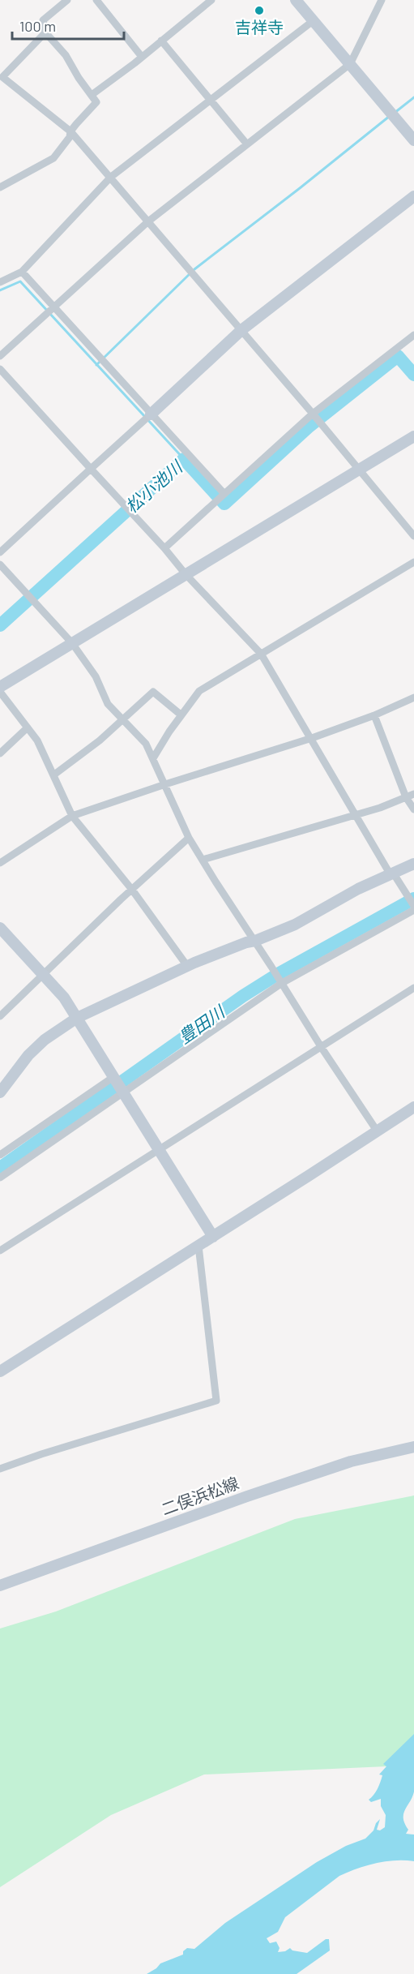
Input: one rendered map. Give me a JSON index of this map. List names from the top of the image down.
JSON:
{
  "streets": {
    "street": ["二俣浜松線"]
  },
  "water": ["松小池川", "豊田川"],
  "places": ["吉祥寺"],
  "scale_bar": "100 m"
}
